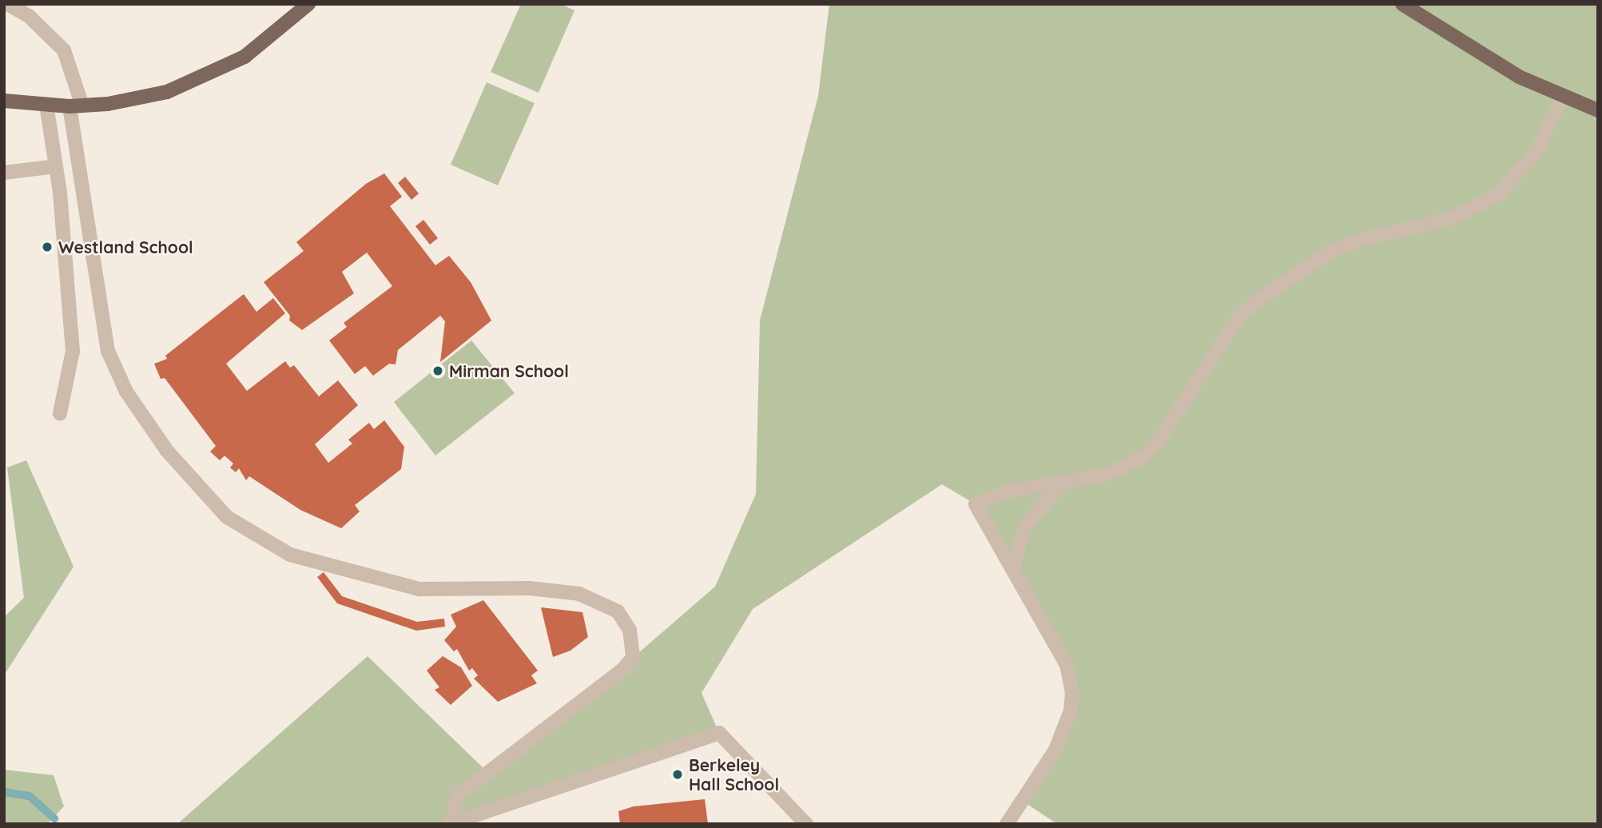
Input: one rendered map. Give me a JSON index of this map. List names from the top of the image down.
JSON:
{
  "places": ["Westland School", "Mirman School", "Berkeley Hall School"]
}
